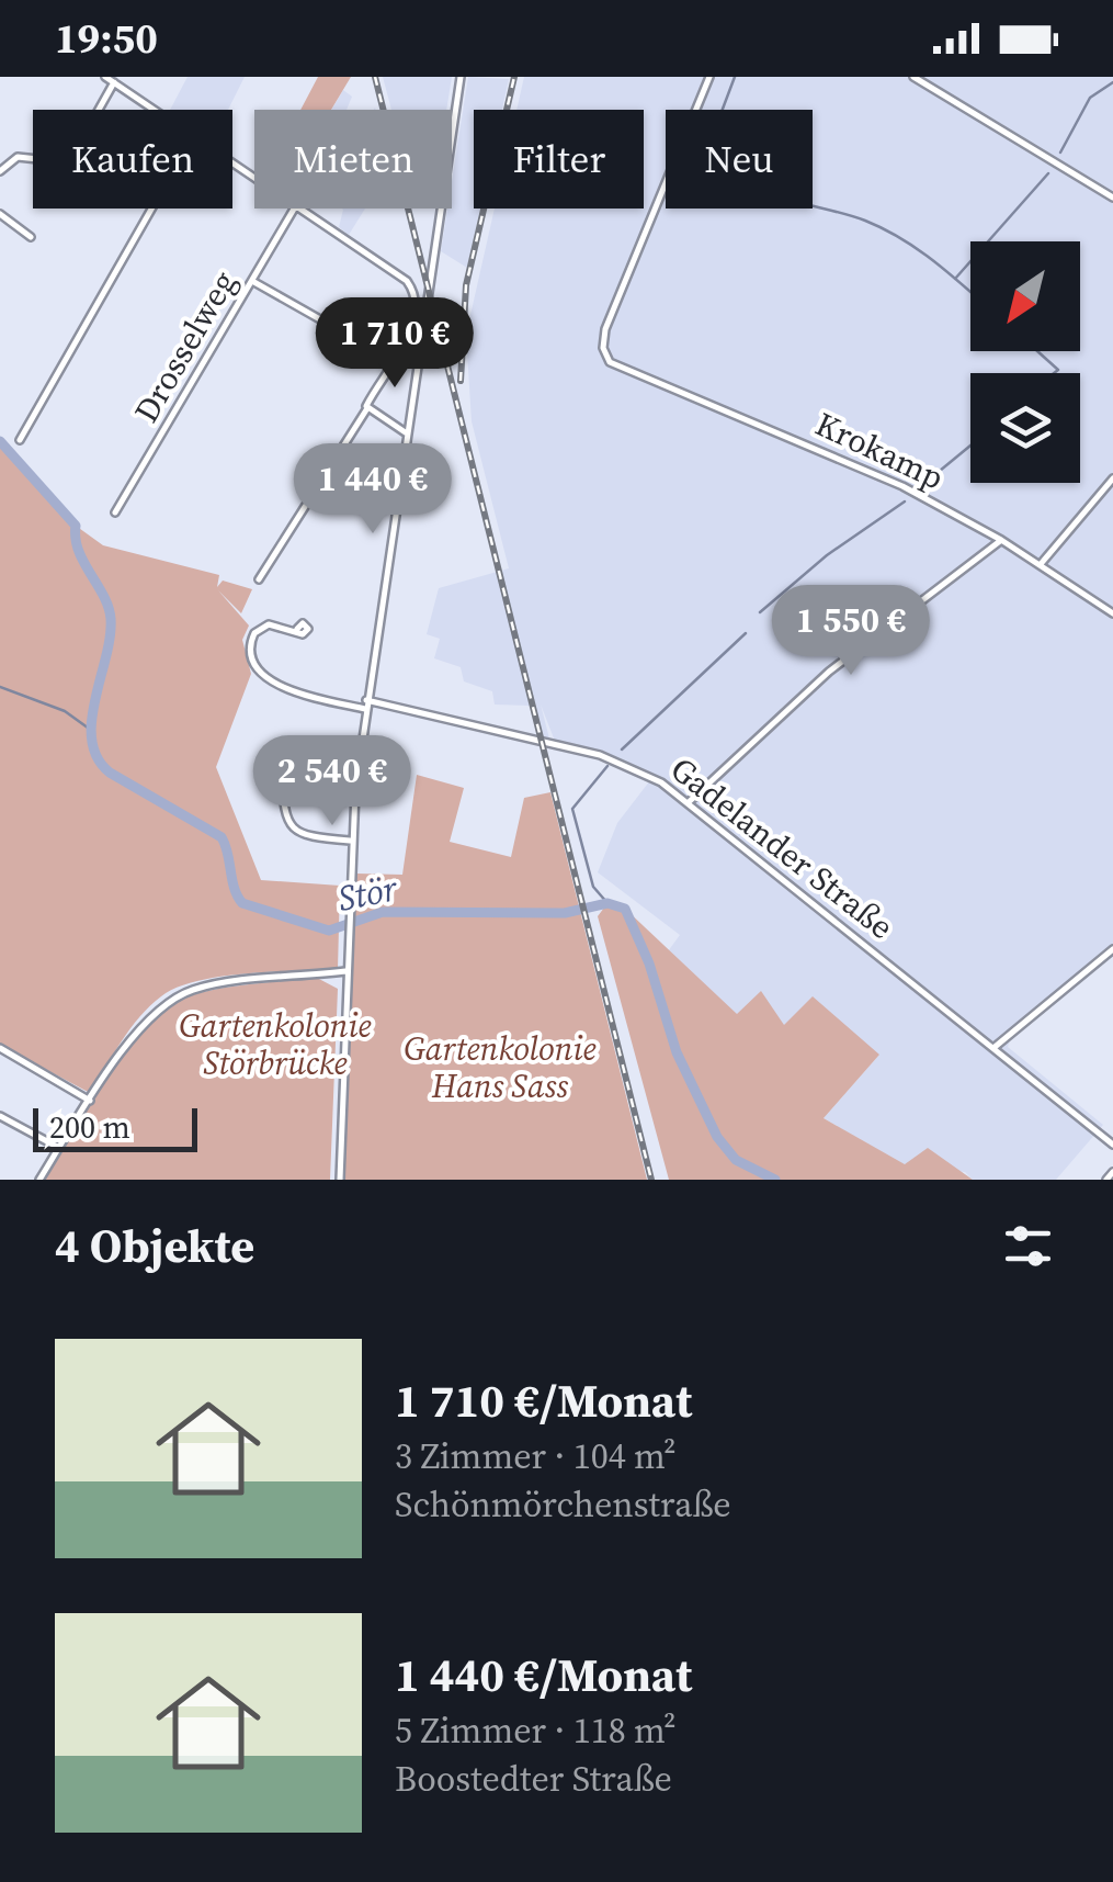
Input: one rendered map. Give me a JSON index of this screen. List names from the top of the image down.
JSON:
{
  "streets": {
    "street": ["Drosselweg", "Krokamp", "Gadelander Straße"]
  },
  "water": ["Stör"],
  "parks": ["Gartenkolonie Störbrücke", "Gartenkolonie Hans Sass"],
  "scale_bar": "200 m",
  "north": "bottom left",
  "page": {
    "status": "19:50",
    "chip": [
      "Kaufen",
      "Mieten",
      "Filter",
      "Neu"
    ],
    "price": [
      "1 710 €",
      "1 440 €",
      "1 550 €",
      "2 540 €"
    ],
    "scale": "200 m",
    "heading": "4 Objekte",
    "list": [
      {
        "name": "1 710 €/Monat",
        "note": "3 Zimmer · 104 m² · Schönmörchenstraße"
      },
      {
        "name": "1 440 €/Monat",
        "note": "5 Zimmer · 118 m² · Boostedter Straße"
      }
    ]
  }
}
